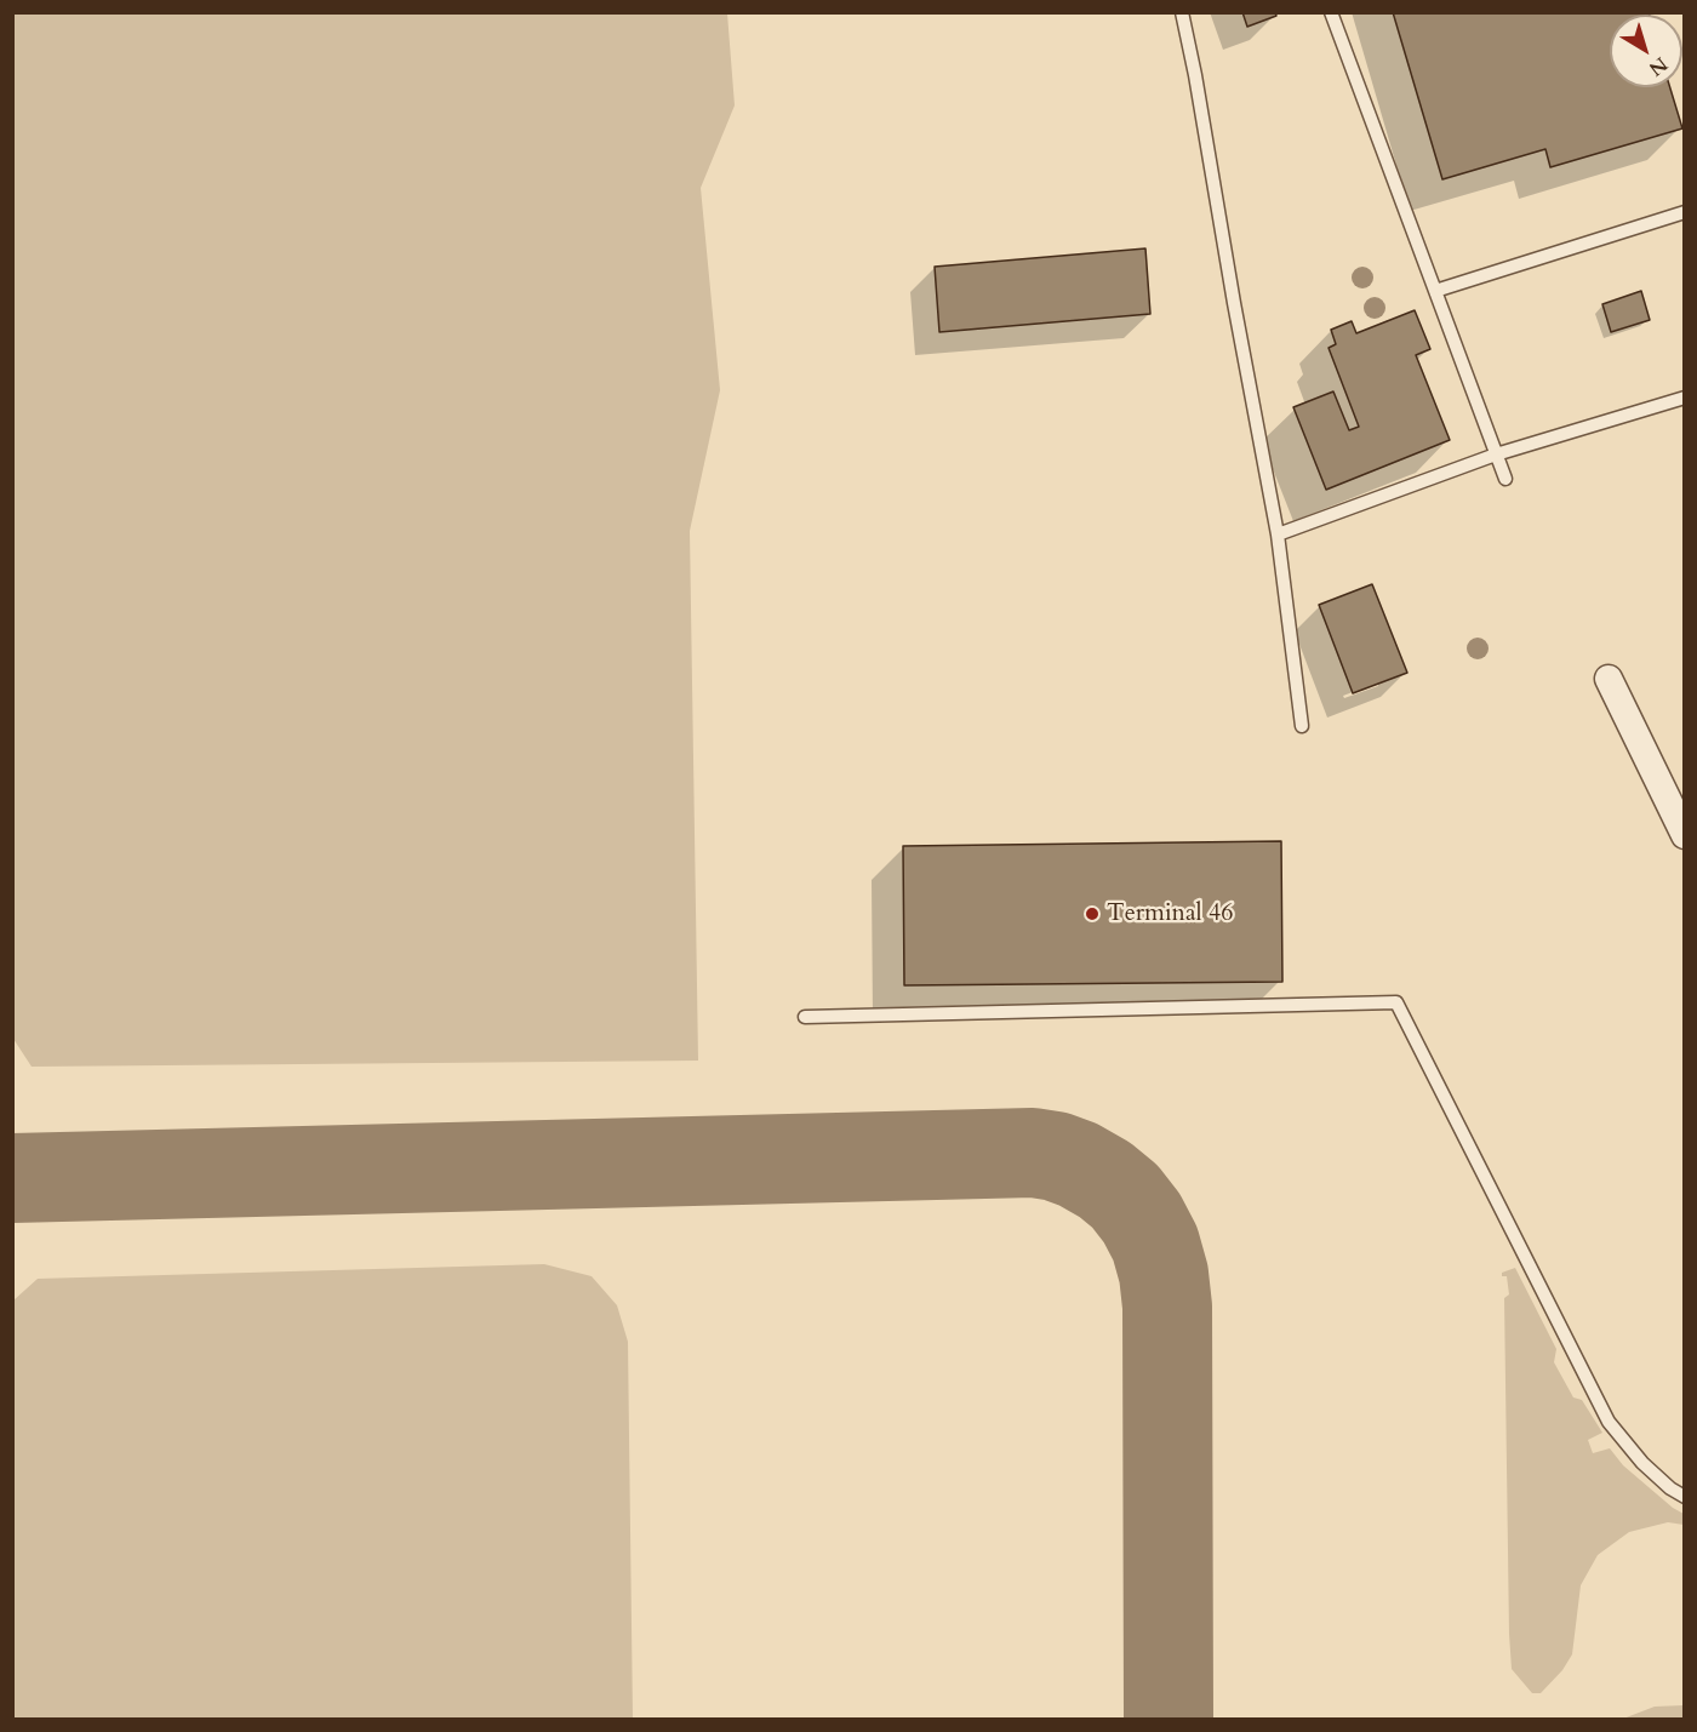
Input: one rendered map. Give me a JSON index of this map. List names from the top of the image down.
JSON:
{
  "places": ["Terminal 46"],
  "north": "bottom right"
}
